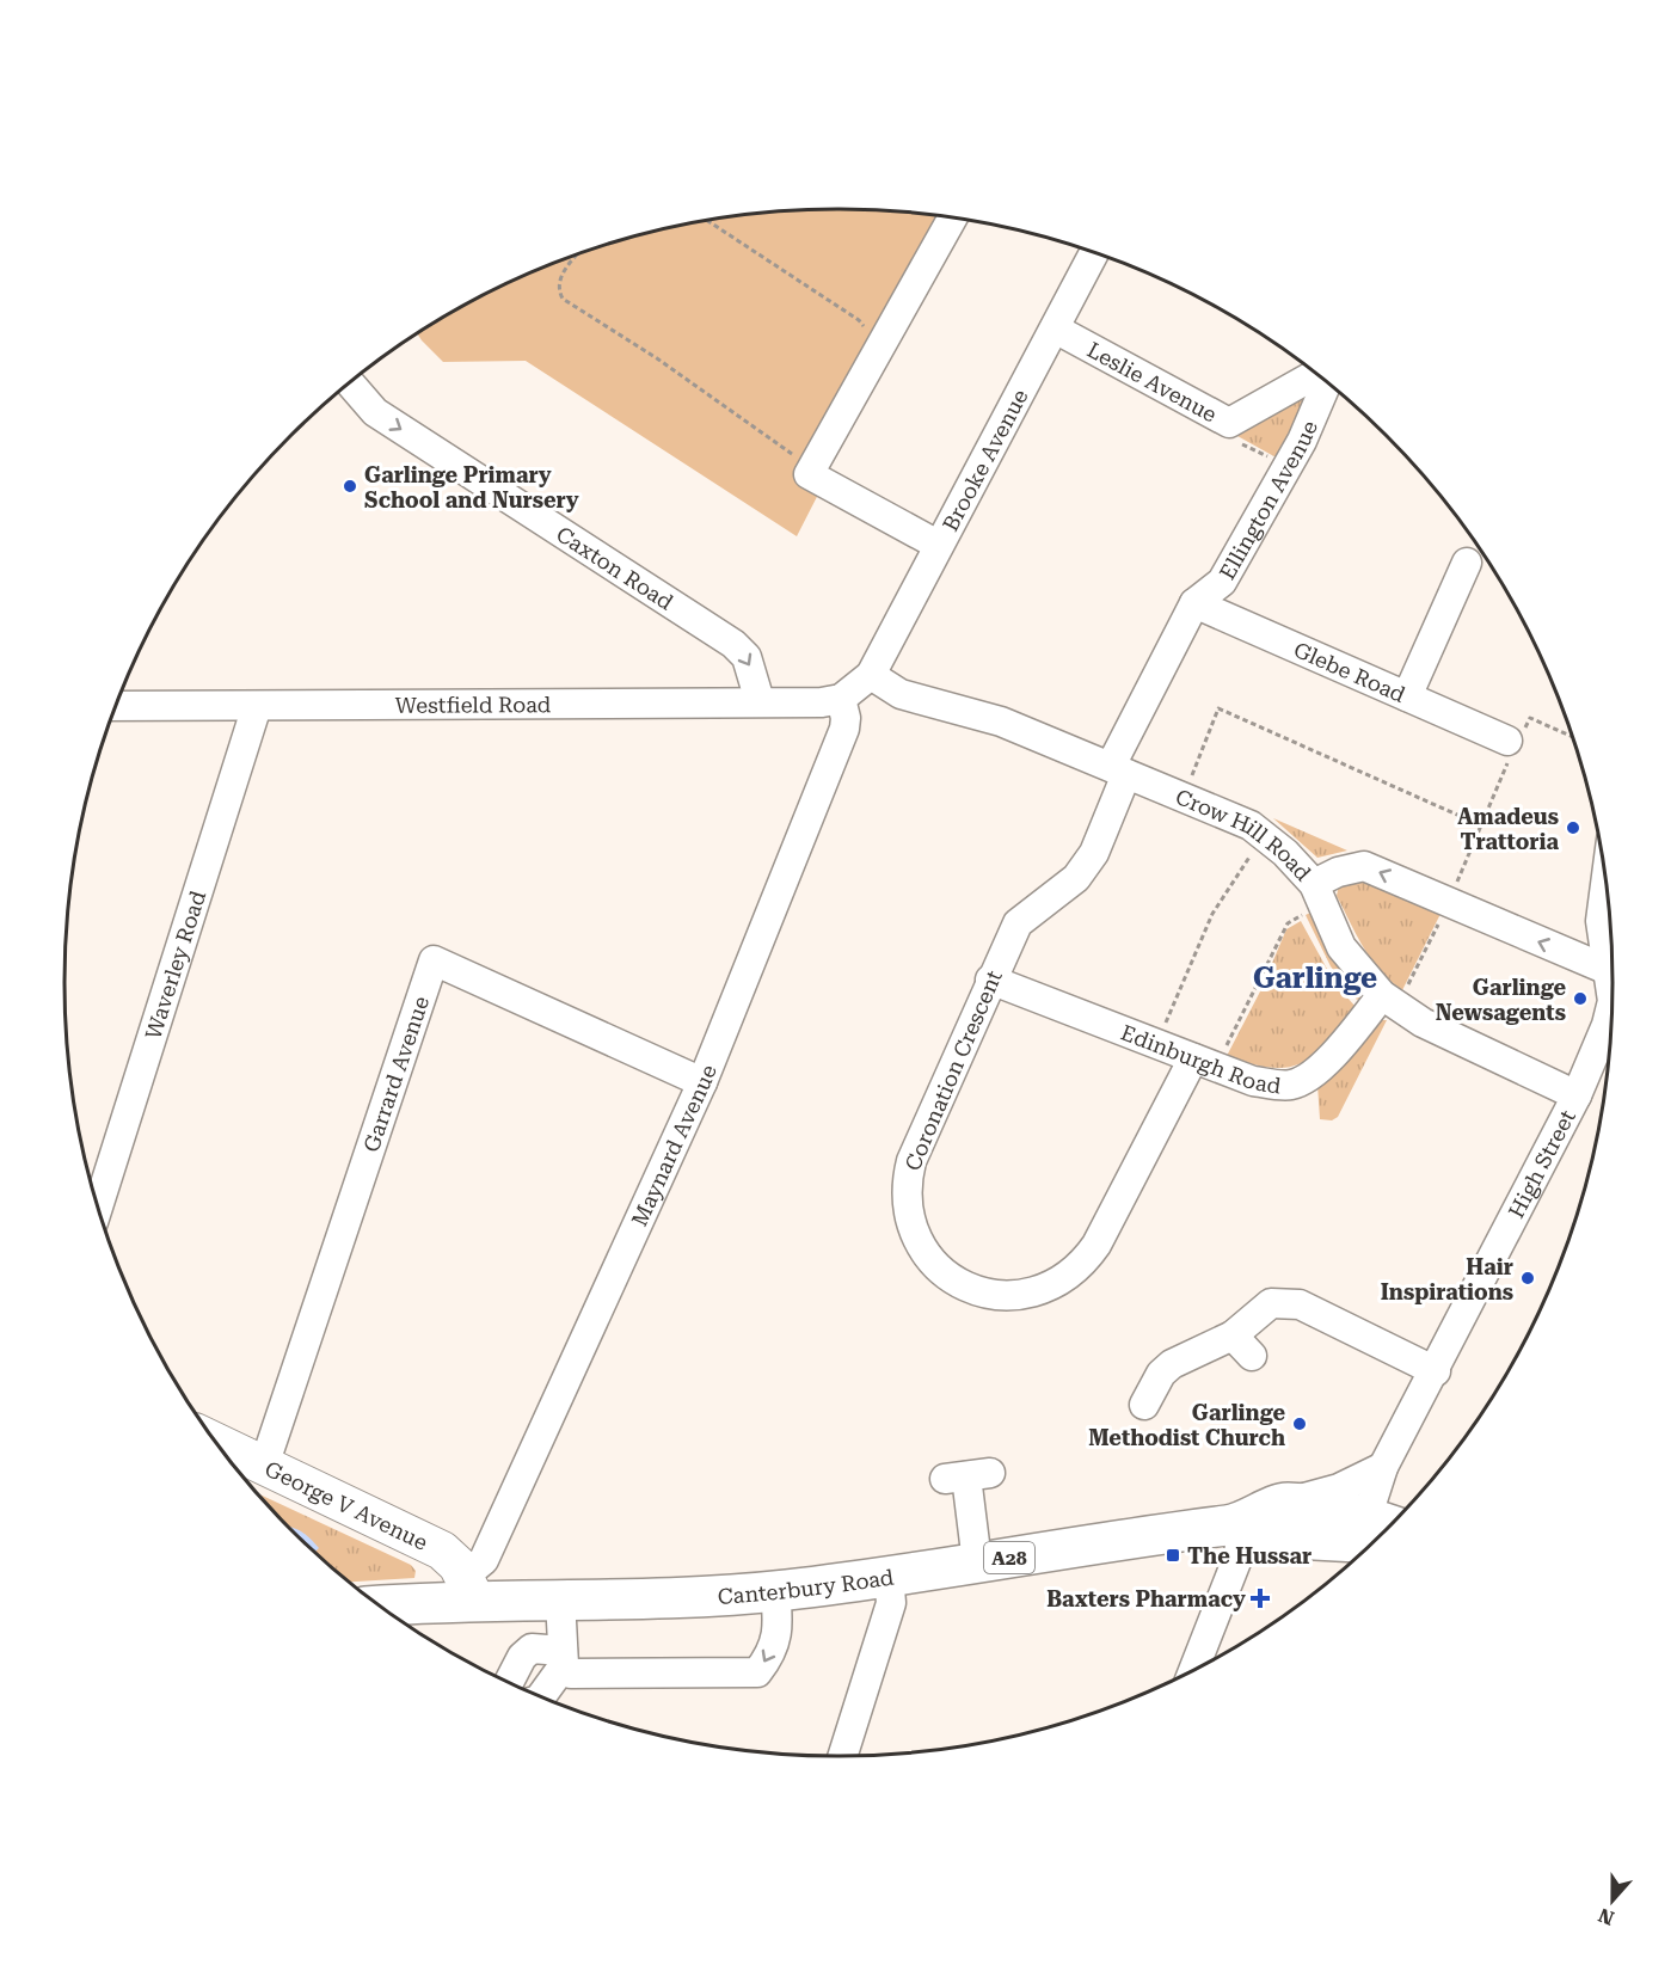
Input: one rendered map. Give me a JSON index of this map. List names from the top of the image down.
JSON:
{
  "streets": {
    "highway": ["A28", "Canterbury Road"],
    "main road": ["George V Avenue"],
    "street": [
      "Leslie Avenue",
      "Brooke Avenue",
      "Ellington Avenue",
      "Caxton Road",
      "Glebe Road",
      "Westfield Road",
      "Crow Hill Road",
      "Waverley Road",
      "Edinburgh Road",
      "Coronation Crescent",
      "Garrard Avenue",
      "Maynard Avenue",
      "High Street"
    ]
  },
  "crossings": [
    ["Leslie Avenue", "Brooke Avenue"],
    ["Brooke Avenue", "Crow Hill Road"],
    ["Ellington Avenue", "Glebe Road"],
    ["Ellington Avenue", "Crow Hill Road"],
    ["Ellington Avenue", "Coronation Crescent"],
    ["Caxton Road", "Westfield Road"],
    ["Westfield Road", "Waverley Road"],
    ["Westfield Road", "Maynard Avenue"],
    ["Crow Hill Road", "Coronation Crescent"],
    ["Crow Hill Road", "High Street"],
    ["Edinburgh Road", "Coronation Crescent"],
    ["Garrard Avenue", "Maynard Avenue"],
    ["Garrard Avenue", "George V Avenue"],
    ["Maynard Avenue", "George V Avenue"],
    ["Maynard Avenue", "Canterbury Road"],
    ["George V Avenue", "Canterbury Road"]
  ],
  "districts": ["Garlinge"],
  "places": {
    "other": [
      "Garlinge Primary School and Nursery",
      "Amadeus Trattoria",
      "Garlinge Newsagents",
      "Hair Inspirations",
      "Garlinge Methodist Church"
    ],
    "transit": ["The Hussar"],
    "health": ["Baxters Pharmacy"]
  },
  "north": "bottom"
}
